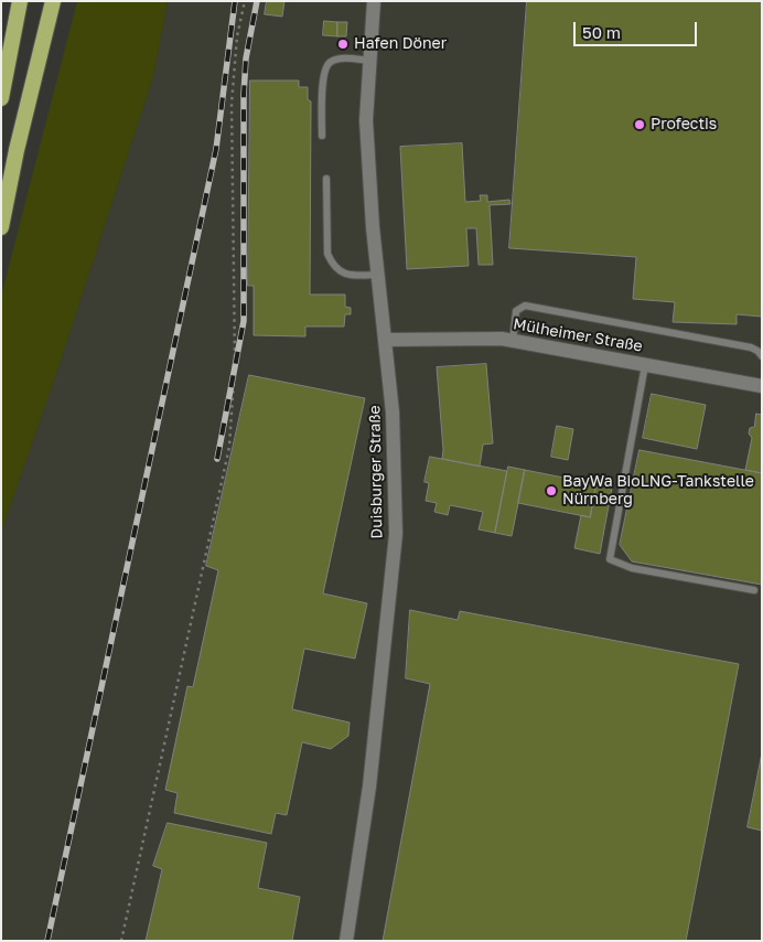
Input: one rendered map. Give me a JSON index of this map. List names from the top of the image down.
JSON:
{
  "streets": {
    "street": ["Mülheimer Straße", "Duisburger Straße"]
  },
  "crossings": [
    ["Mülheimer Straße", "Duisburger Straße"]
  ],
  "places": ["Hafen Döner", "Profectis", "BayWa BioLNG-Tankstelle Nürnberg"],
  "scale_bar": "50 m"
}
